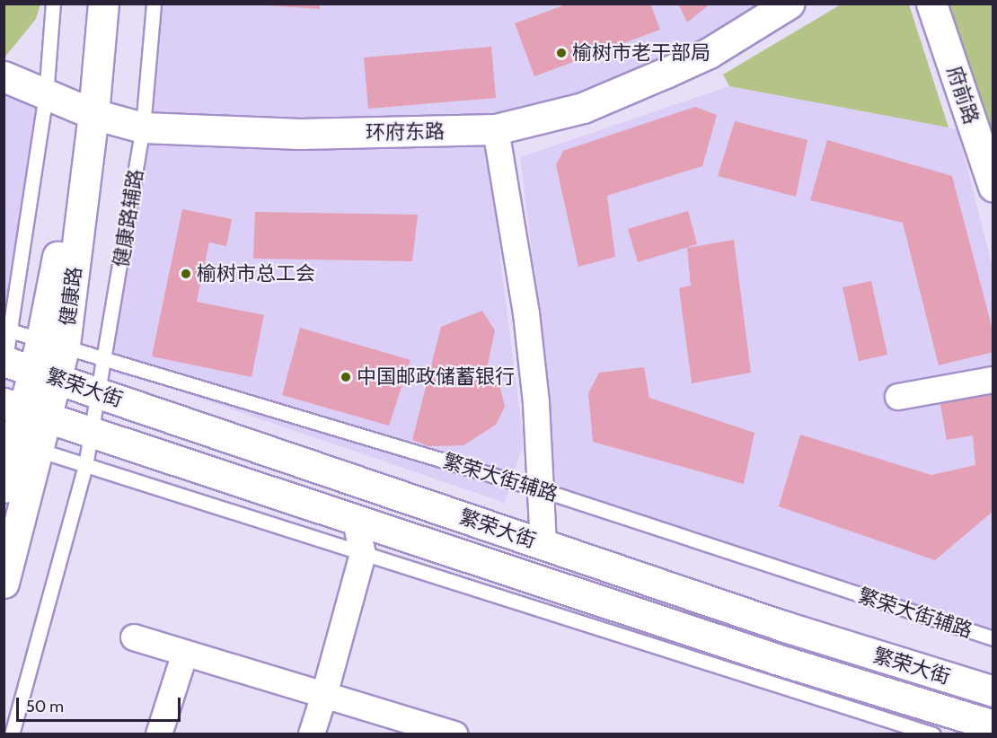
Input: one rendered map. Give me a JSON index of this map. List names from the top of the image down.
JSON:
{
  "streets": {
    "main road": [
      "府前路",
      "环府东路",
      "健康路",
      "繁荣大街"
    ],
    "lane": ["健康路辅路", "繁荣大街辅路"]
  },
  "crossings": [
    ["环府东路", "健康路辅路"],
    ["环府东路", "健康路"],
    ["健康路辅路", "繁荣大街"],
    ["健康路辅路", "繁荣大街辅路"],
    ["健康路", "繁荣大街"],
    ["健康路", "繁荣大街辅路"]
  ],
  "places": ["榆树市老干部局", "榆树市总工会", "中国邮政储蓄银行"],
  "scale_bar": "50 m"
}
